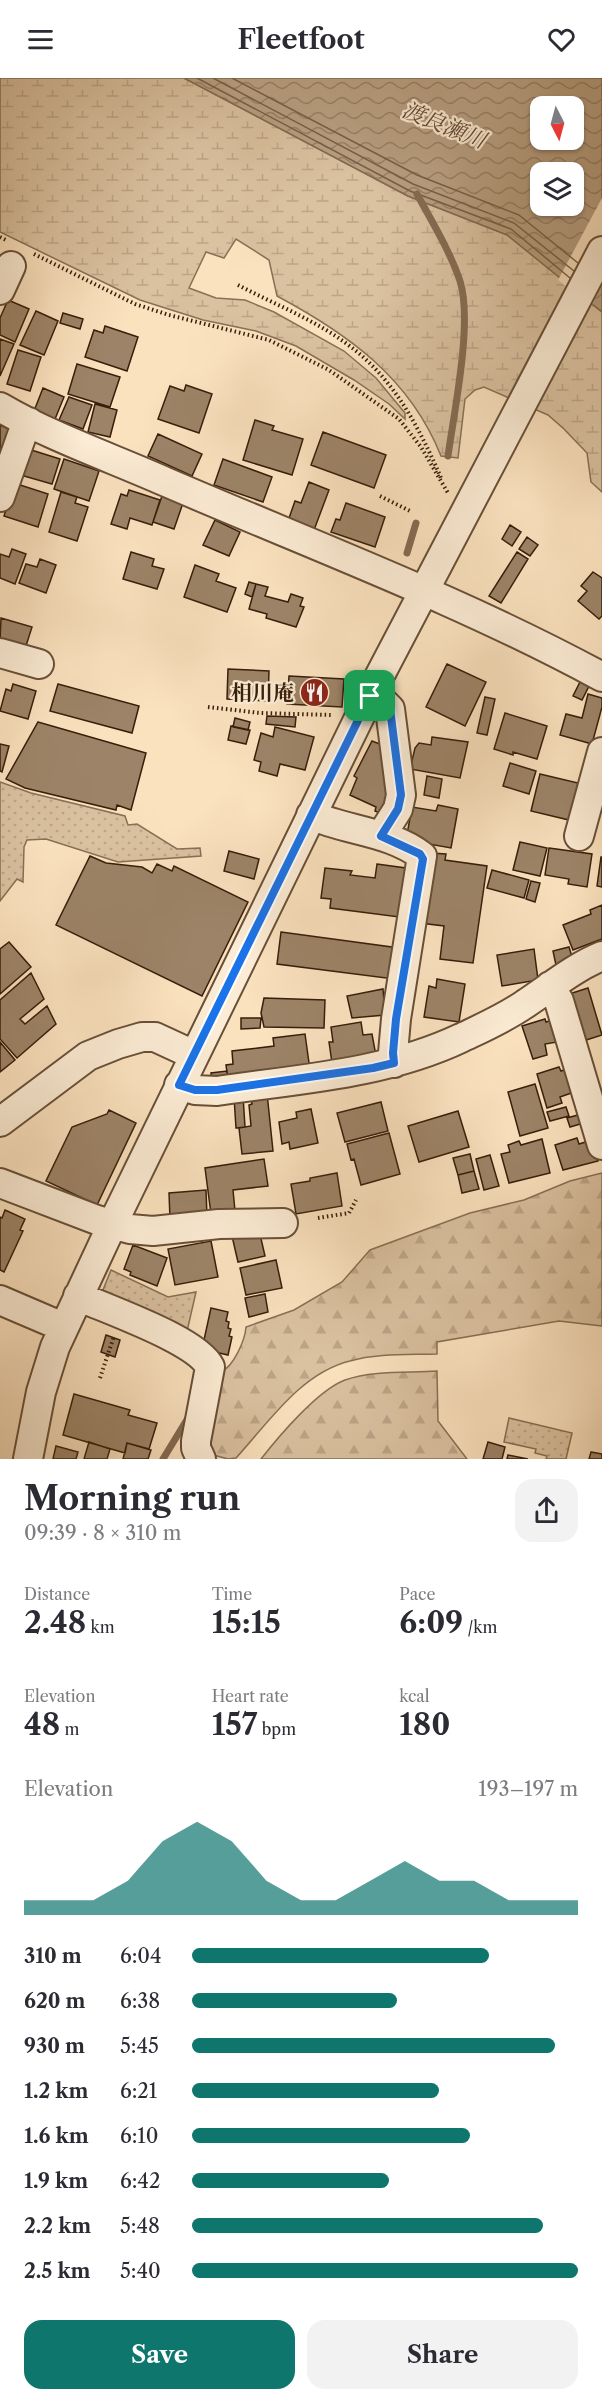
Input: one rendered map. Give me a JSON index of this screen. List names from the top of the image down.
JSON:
{
  "water": ["渡良瀬川"],
  "places": {
    "restaurant": ["相川庵"]
  },
  "north": "bottom",
  "page": {
    "header": "Fleetfoot",
    "heading": ["Morning run", "09:39 · 8 × 310 m"],
    "stats": [
      ["Distance", "2.48 km"],
      ["Time", "15:15"],
      ["Pace", "6:09 /km"],
      ["Elevation", "48 m"],
      ["Heart rate", "157 bpm"],
      ["kcal", "180"]
    ],
    "chart": ["Elevation", "193–197 m"],
    "list": [
      {
        "name": "310 m",
        "note": "6:04"
      },
      {
        "name": "620 m",
        "note": "6:38"
      },
      {
        "name": "930 m",
        "note": "5:45"
      },
      {
        "name": "1.2 km",
        "note": "6:21"
      },
      {
        "name": "1.6 km",
        "note": "6:10"
      },
      {
        "name": "1.9 km",
        "note": "6:42"
      },
      {
        "name": "2.2 km",
        "note": "5:48"
      },
      {
        "name": "2.5 km",
        "note": "5:40"
      }
    ],
    "buttons": ["Save", "Share"]
  }
}
